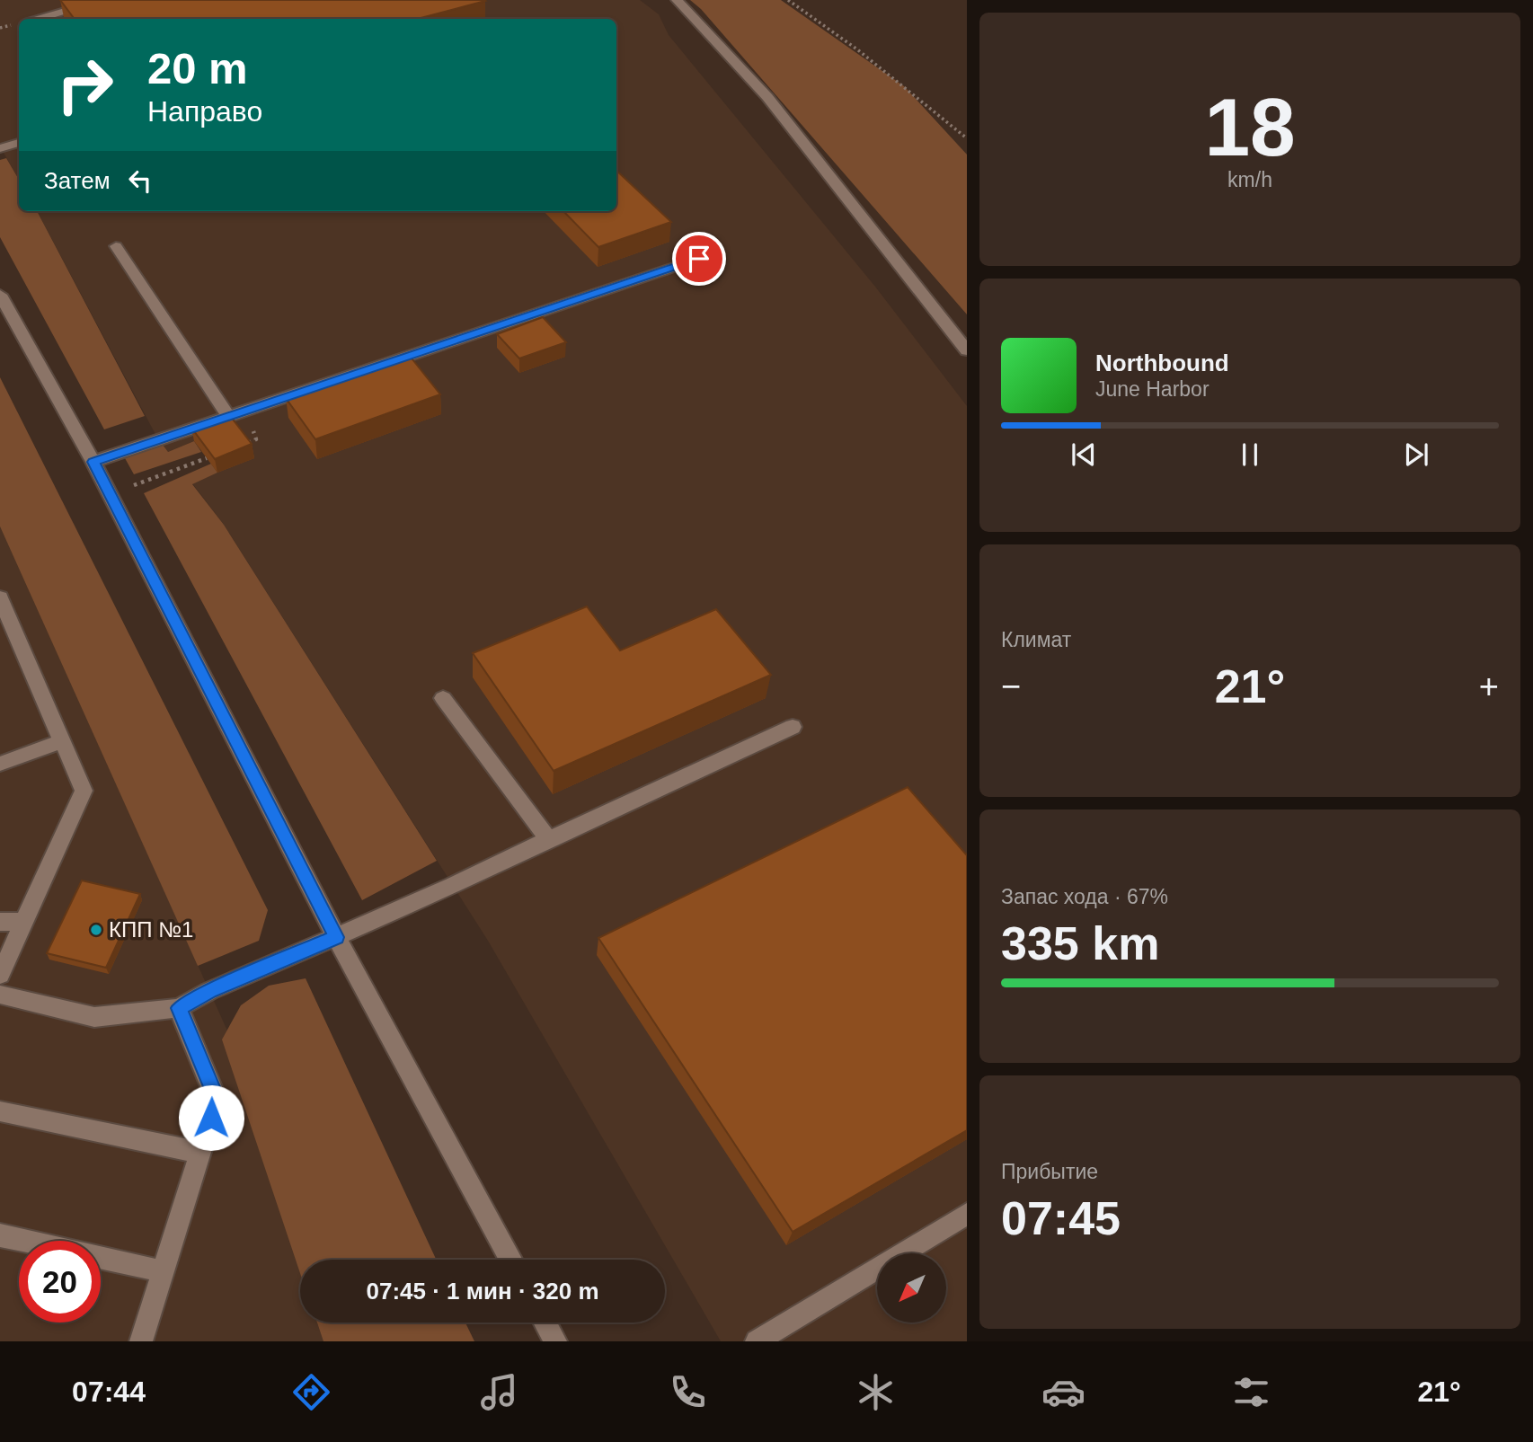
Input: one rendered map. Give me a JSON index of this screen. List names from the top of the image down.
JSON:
{
  "places": ["КПП №1"],
  "north": "bottom left",
  "page": {
    "tile": [
      ["18", "km/h"],
      "Климат",
      ["Запас хода · 67%", "335 km"],
      ["Прибытие", "07:45"]
    ],
    "turn": ["20 m", "Направо"],
    "then": "Затем",
    "song": ["Northbound", "June Harbor"],
    "heat": ["−", "21°", "+"],
    "limit": "20",
    "trip": "07:45 · 1 мин · 320 m",
    "tabs": ["07:44", "21°"]
  }
}
